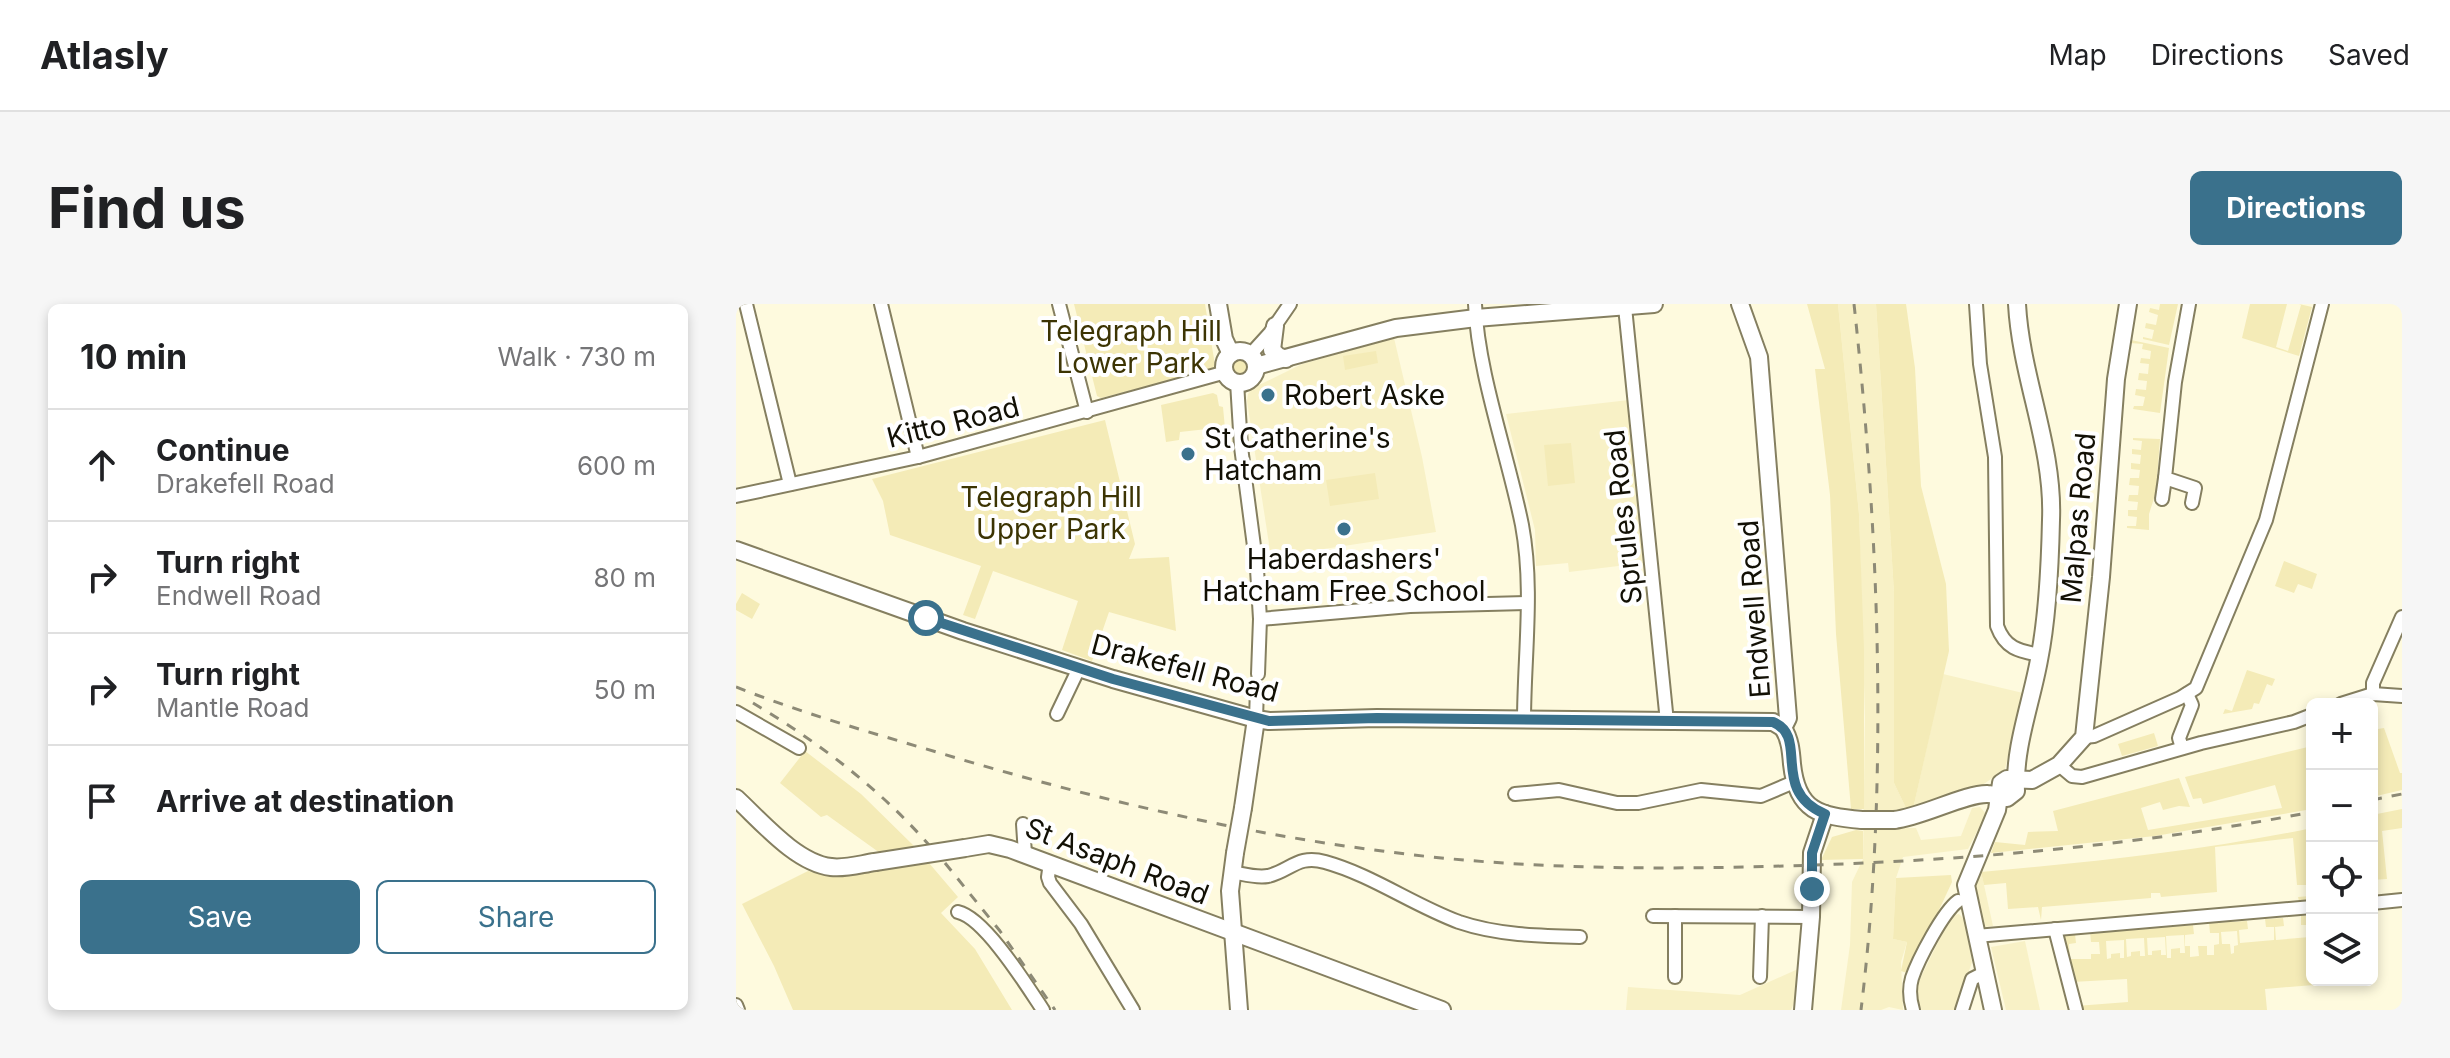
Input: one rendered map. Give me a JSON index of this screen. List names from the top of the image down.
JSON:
{
  "streets": {
    "street": [
      "Kitto Road",
      "Sprules Road",
      "Malpas Road",
      "Endwell Road",
      "Drakefell Road",
      "St Asaph Road"
    ]
  },
  "crossings": [
    ["Sprules Road", "Drakefell Road"],
    ["Endwell Road", "Drakefell Road"]
  ],
  "parks": ["Telegraph Hill Lower Park", "Telegraph Hill Upper Park"],
  "places": ["Robert Aske", "St Catherine's Hatcham", "Haberdashers' Hatcham Free School"],
  "page": {
    "header": "Atlasly",
    "nav": ["Map", "Directions", "Saved"],
    "buttons": [
      "Directions",
      ["Save", "Share"]
    ],
    "title": "Find us",
    "heading": ["10 min", "Walk · 730 m"],
    "list": [
      ["Continue", "Drakefell Road", "600 m"],
      ["Turn right", "Endwell Road", "80 m"],
      ["Turn right", "Mantle Road", "50 m"],
      "Arrive at destination"
    ],
    "map_buttons": ["+", "−"]
  }
}
